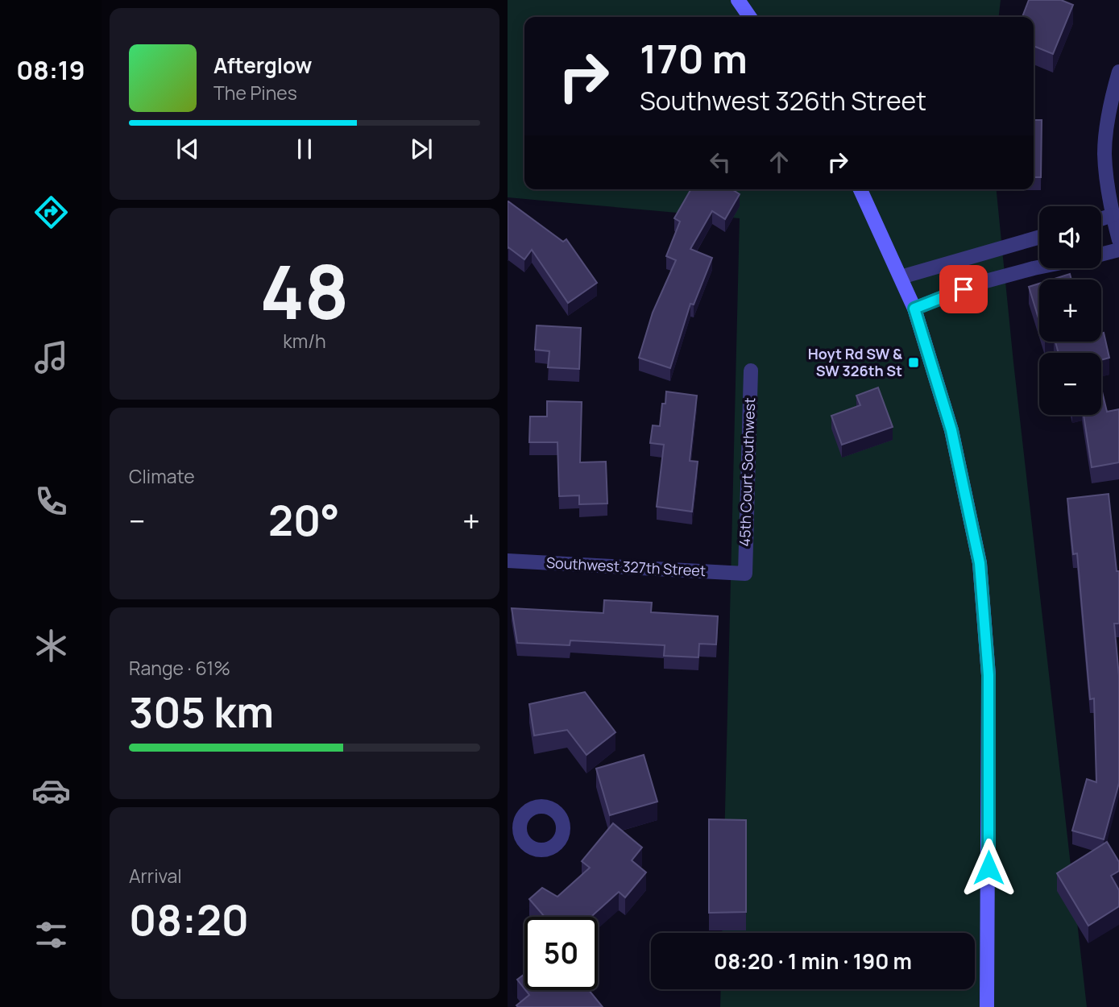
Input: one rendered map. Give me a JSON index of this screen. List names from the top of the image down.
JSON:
{
  "streets": {
    "street": ["45th Court Southwest", "Southwest 327th Street"]
  },
  "crossings": [
    ["45th Court Southwest", "Southwest 327th Street"]
  ],
  "places": {
    "transit": ["Hoyt Rd SW & SW 326th St"]
  },
  "page": {
    "tabs": "08:19",
    "turn": ["170 m", "Southwest 326th Street"],
    "song": ["Afterglow", "The Pines"],
    "map_buttons": ["+", "−"],
    "tile": [
      ["48", "km/h"],
      "Climate",
      ["Range · 61%", "305 km"],
      ["Arrival", "08:20"]
    ],
    "heat": ["−", "20°", "+"],
    "limit": "50",
    "trip": "08:20 · 1 min · 190 m"
  }
}
